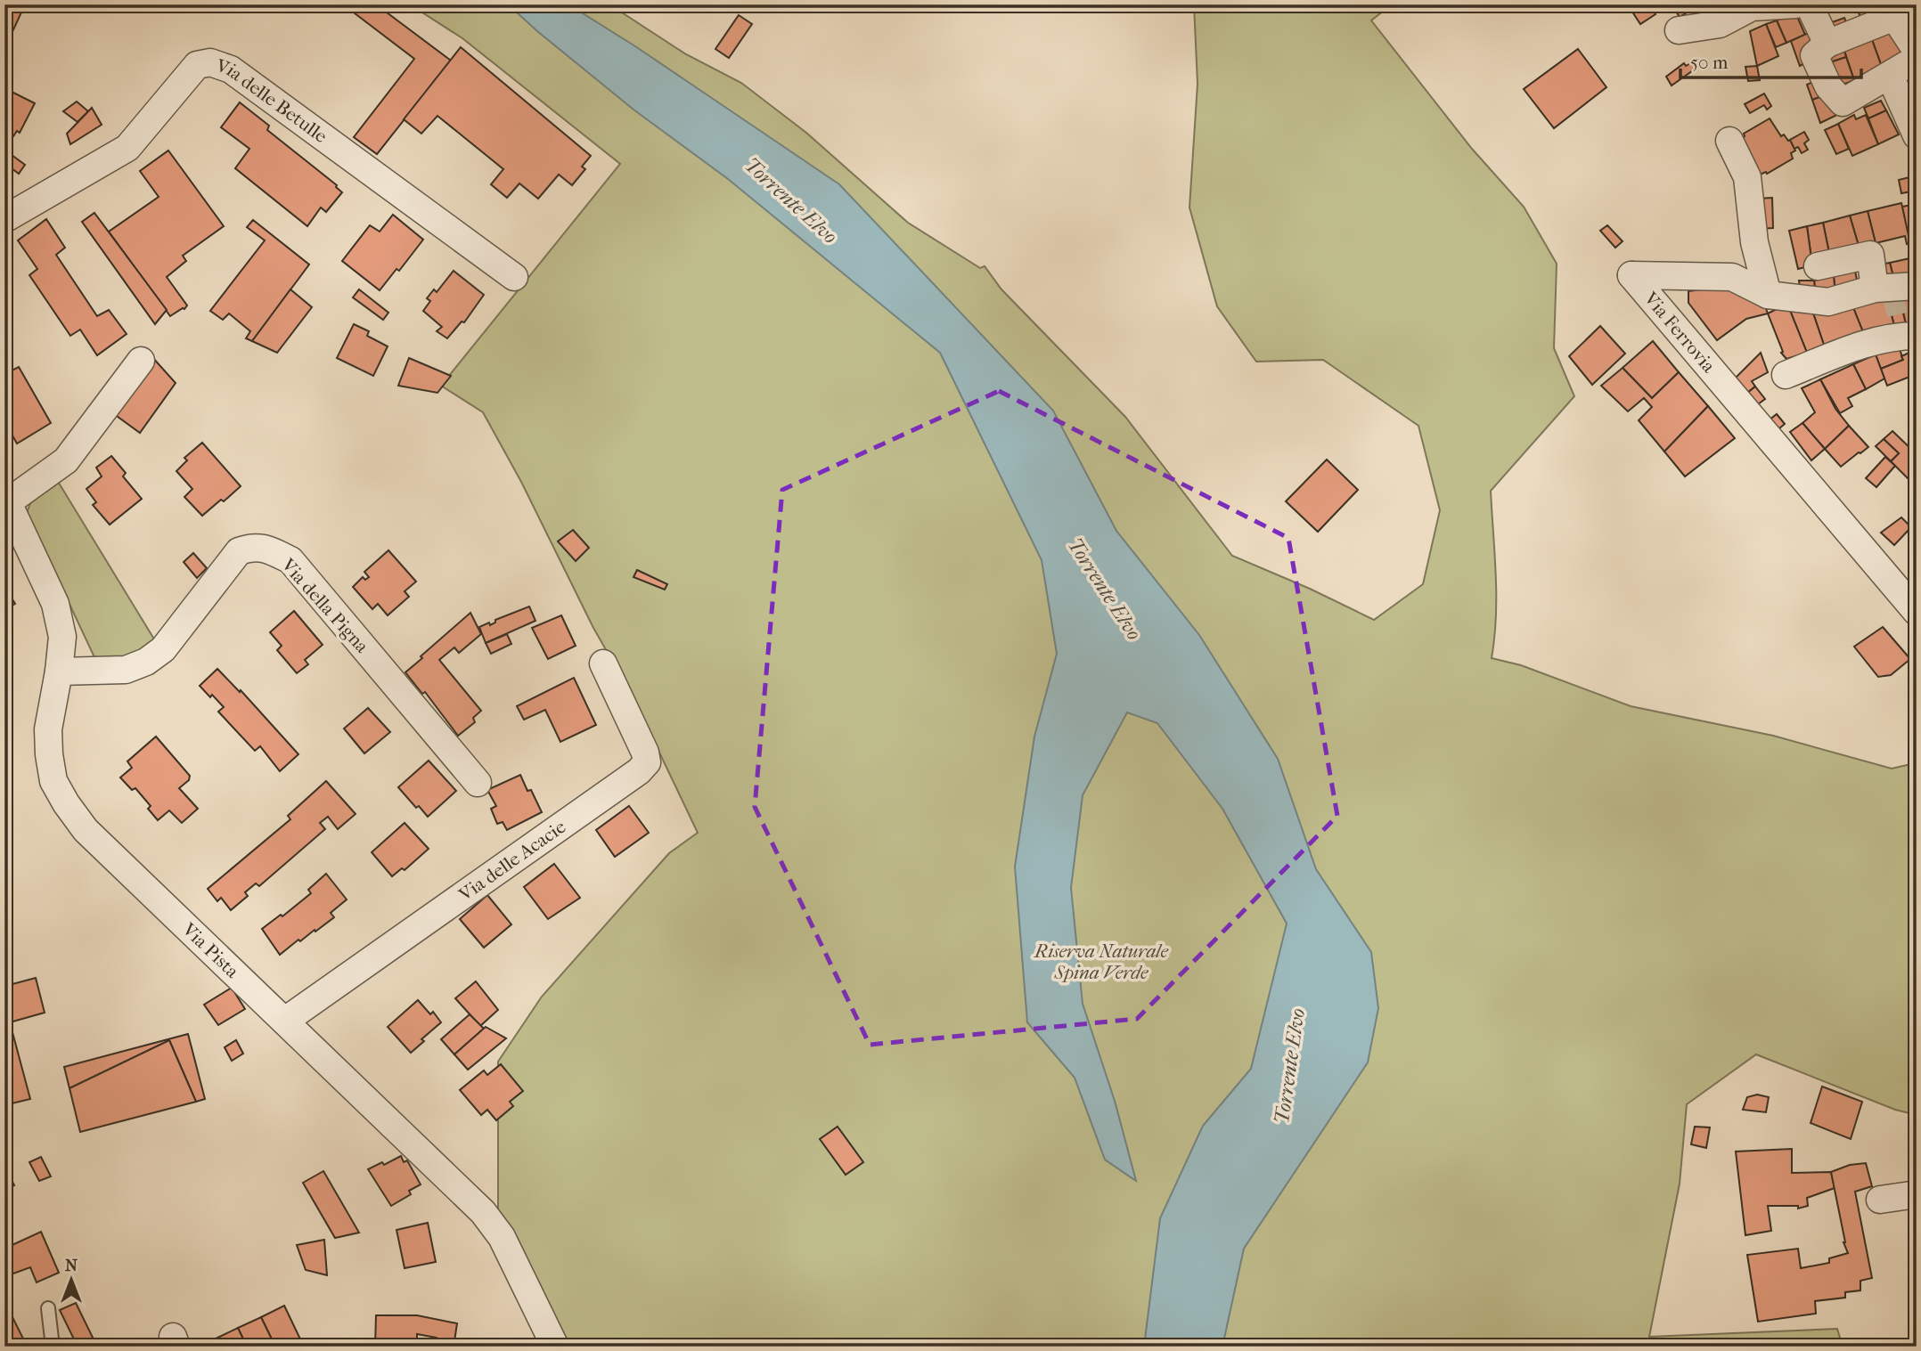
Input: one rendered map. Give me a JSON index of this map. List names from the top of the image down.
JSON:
{
  "streets": {
    "street": [
      "Via delle Betulle",
      "Via Ferrovia",
      "Via della Pigna",
      "Via delle Acacie",
      "Via Pista"
    ]
  },
  "crossings": [
    ["Via della Pigna", "Via Pista"],
    ["Via delle Acacie", "Via Pista"]
  ],
  "water": ["Torrente Elvo"],
  "parks": ["Riserva Naturale Spina Verde"],
  "scale_bar": "50 m",
  "north": "top"
}
